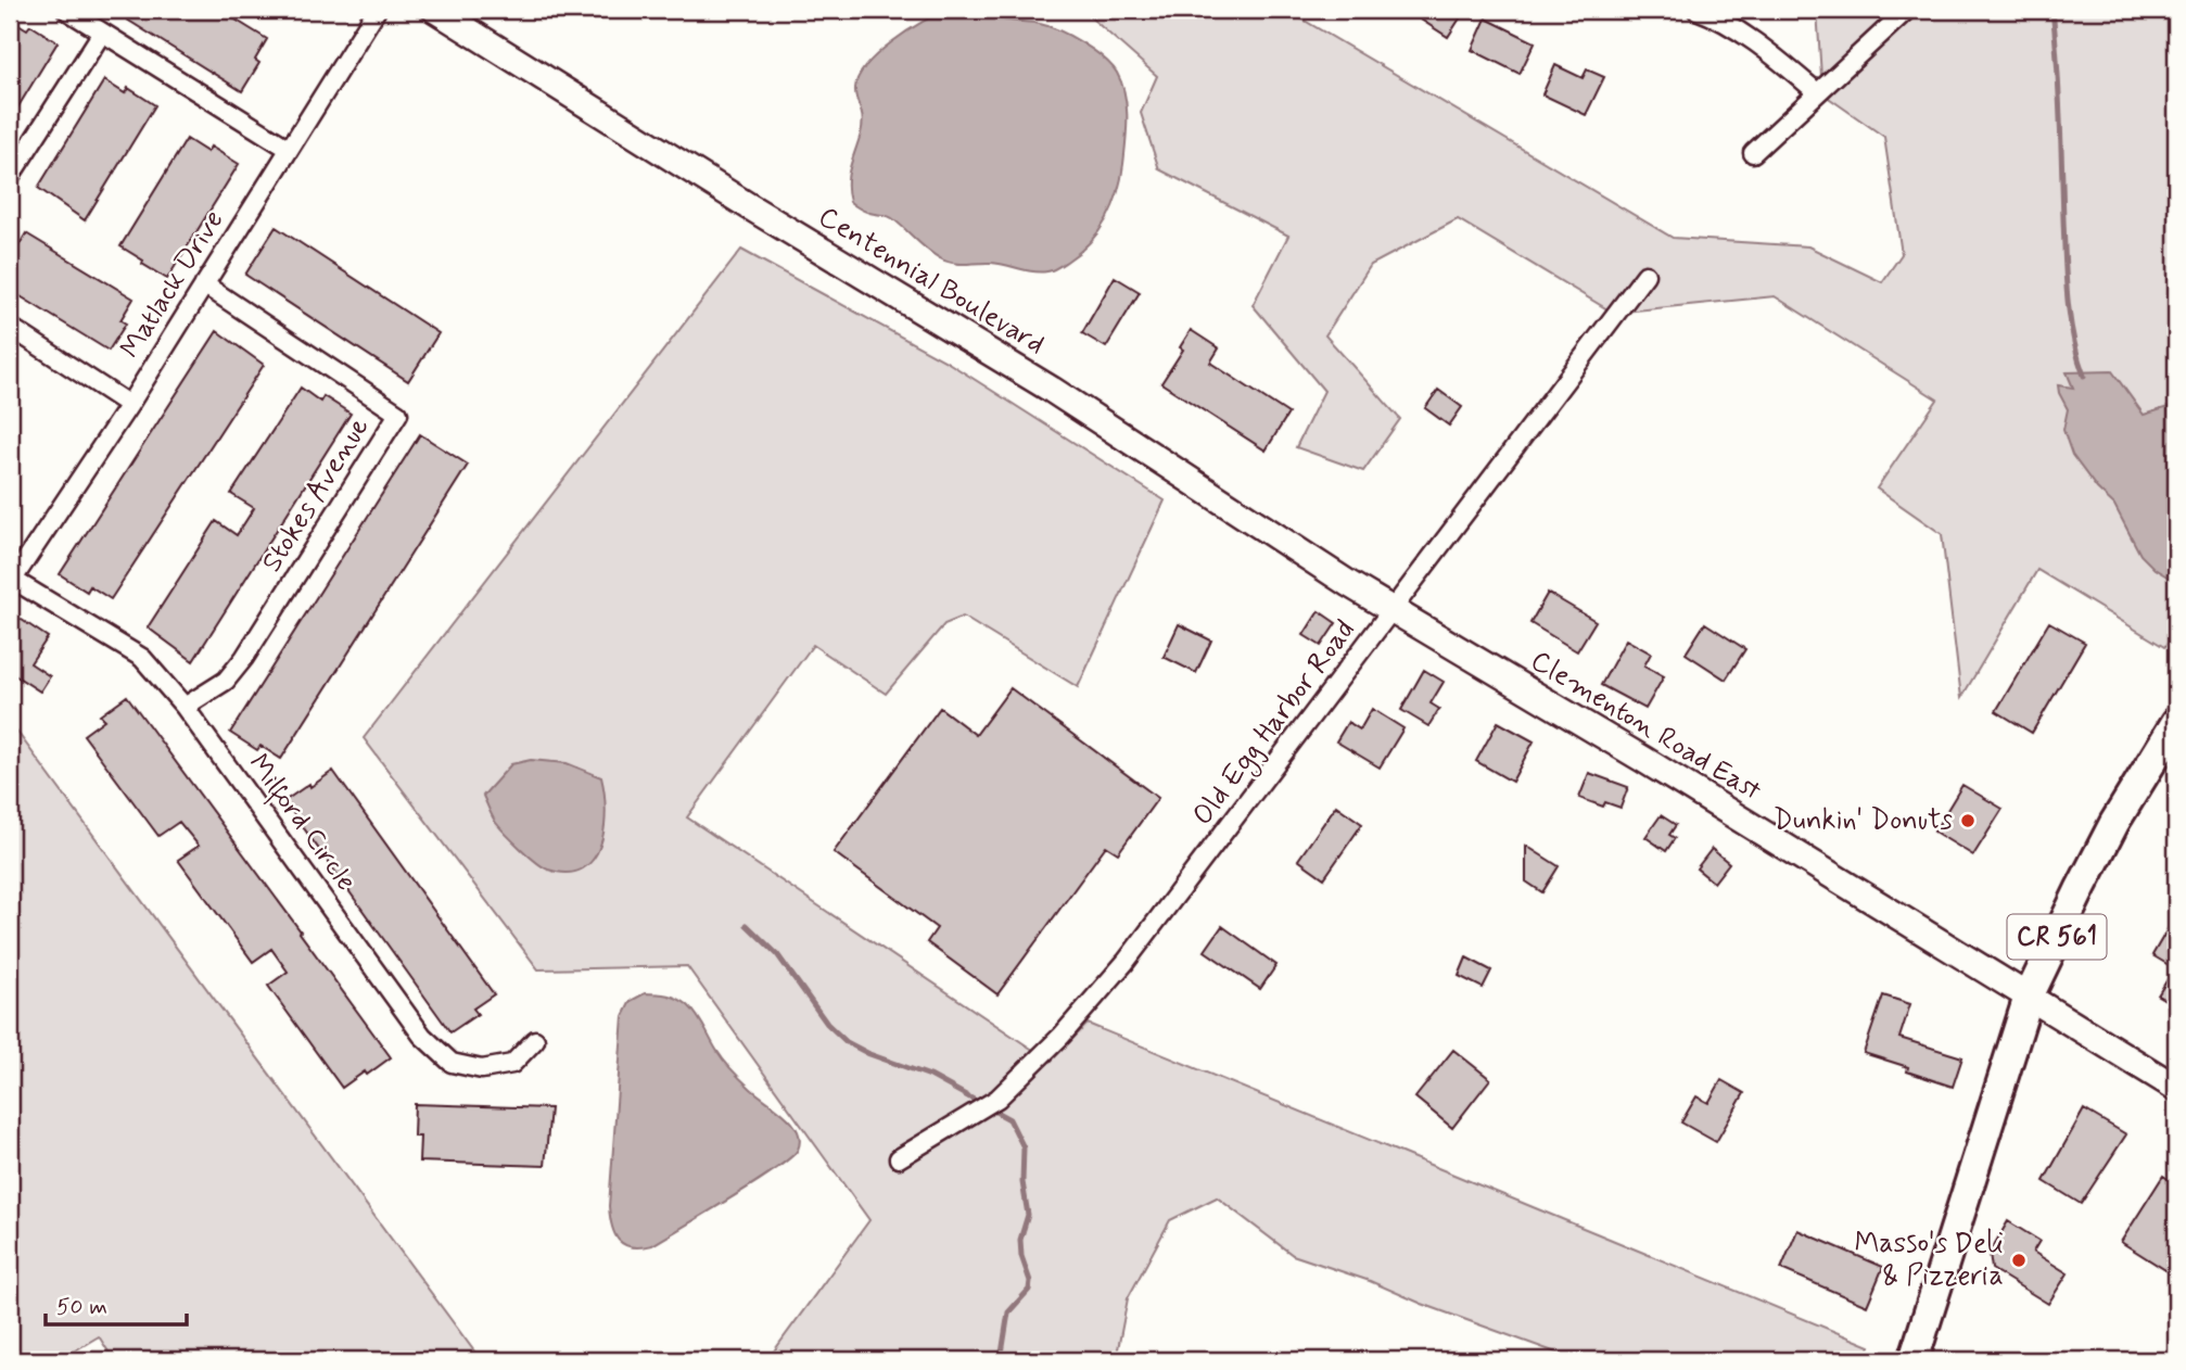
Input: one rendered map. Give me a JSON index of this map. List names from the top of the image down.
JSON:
{
  "streets": {
    "main road": ["Centennial Boulevard", "Clementon Road East", "CR 561"],
    "street": [
      "Matlack Drive",
      "Stokes Avenue",
      "Old Egg Harbor Road",
      "Milford Circle"
    ]
  },
  "crossings": [
    ["Centennial Boulevard", "Old Egg Harbor Road"],
    ["Centennial Boulevard", "Clementon Road East"],
    ["Matlack Drive", "Stokes Avenue"],
    ["Matlack Drive", "Milford Circle"],
    ["Stokes Avenue", "Milford Circle"],
    ["Old Egg Harbor Road", "Clementon Road East"],
    ["Clementon Road East", "CR 561"]
  ],
  "places": ["Dunkin' Donuts", "Masso's Deli & Pizzeria"],
  "scale_bar": "50 m"
}
